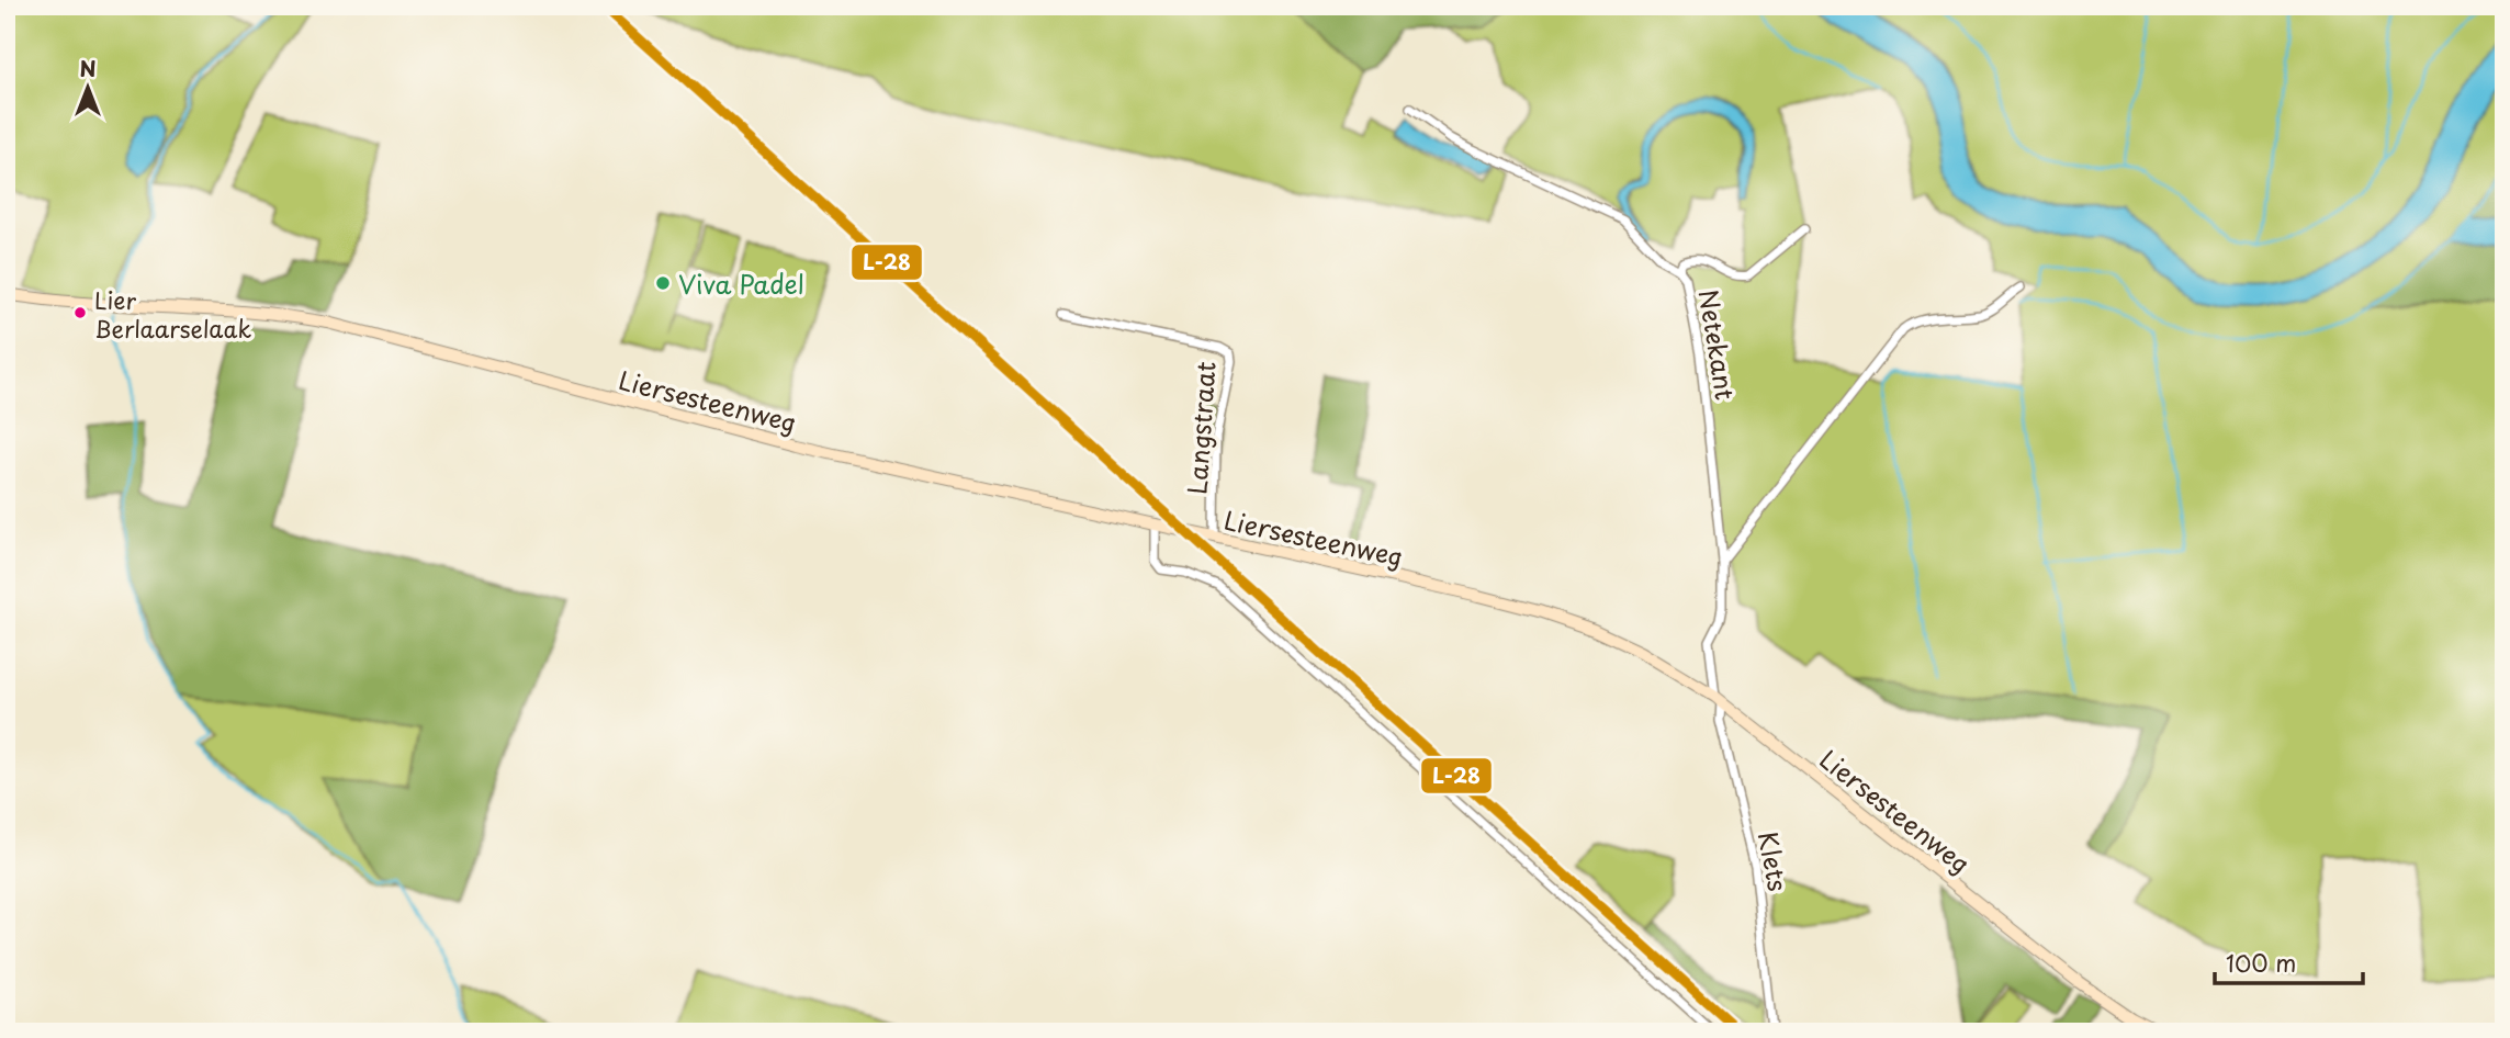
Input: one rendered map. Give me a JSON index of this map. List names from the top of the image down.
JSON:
{
  "streets": {
    "street": [
      "Netekant",
      "Liersesteenweg",
      "Langstraat",
      "Klets"
    ]
  },
  "crossings": [
    ["Netekant", "Liersesteenweg"],
    ["Netekant", "Klets"],
    ["Liersesteenweg", "Langstraat"],
    ["Liersesteenweg", "Klets"]
  ],
  "places": ["Viva Padel", "Lier Berlaarselaak"],
  "lines": ["transit line L-28"],
  "scale_bar": "100 m",
  "north": "top"
}
